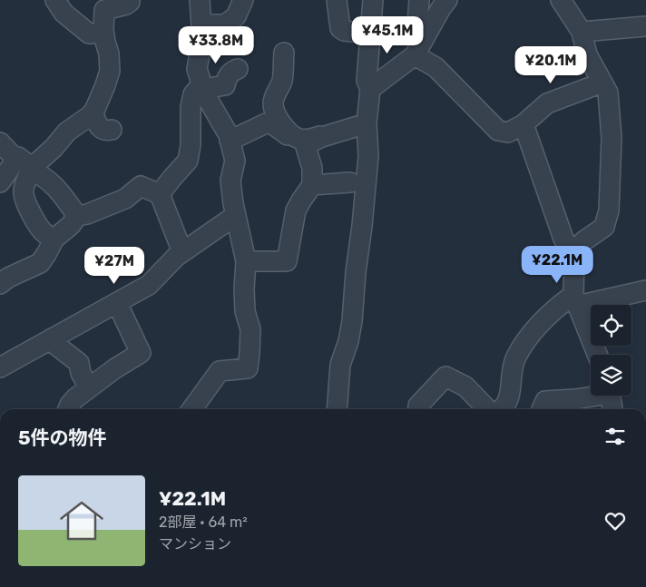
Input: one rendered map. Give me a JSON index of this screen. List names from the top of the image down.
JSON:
{
  "page": {
    "price": [
      "¥45.1M",
      "¥33.8M",
      "¥20.1M",
      "¥22.1M",
      "¥27M"
    ],
    "heading": "5件の物件",
    "list": [
      {
        "name": "¥22.1M",
        "note": "2部屋 · 64 m² · マンション"
      }
    ]
  }
}
